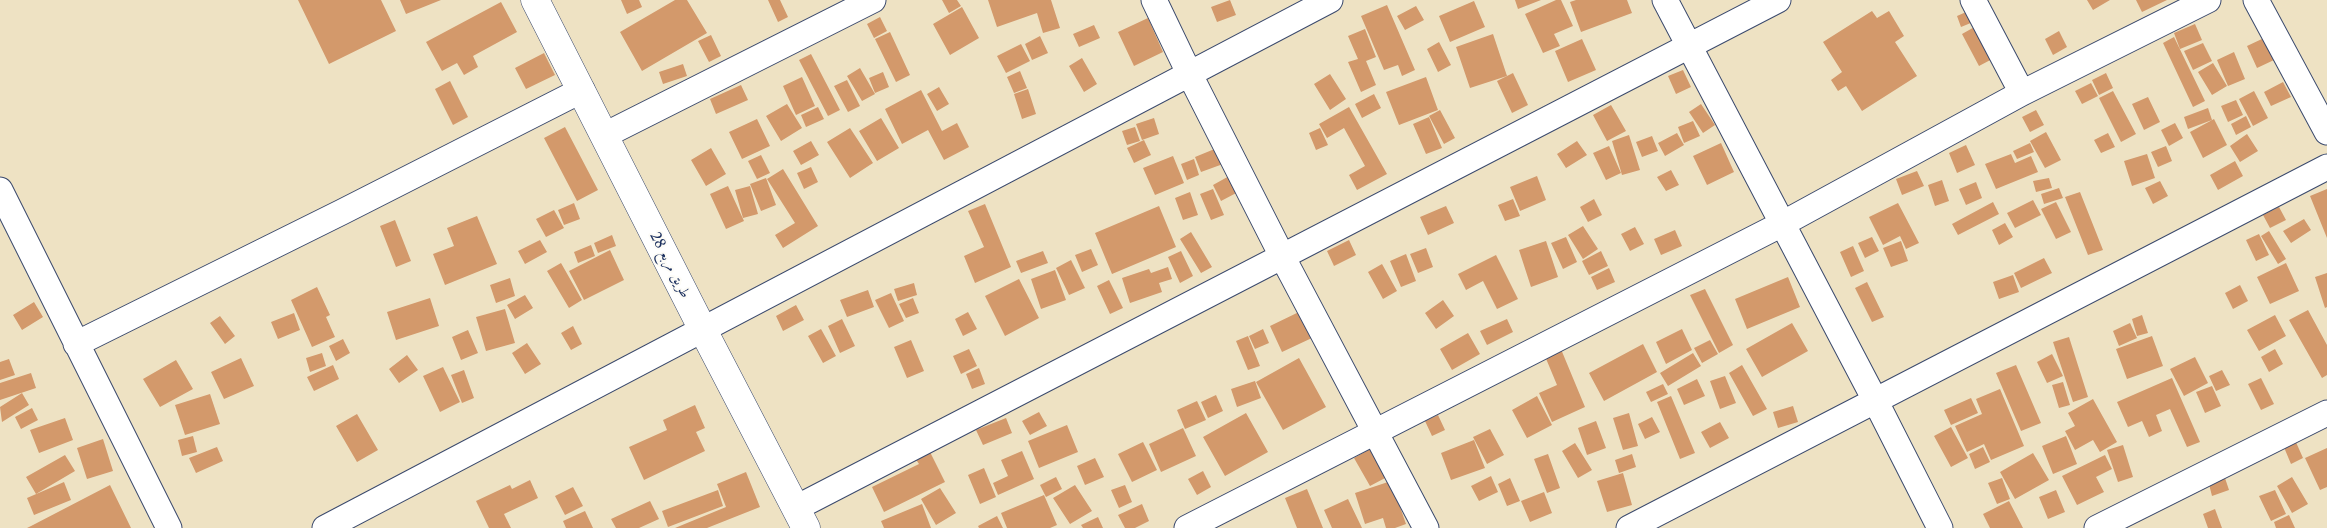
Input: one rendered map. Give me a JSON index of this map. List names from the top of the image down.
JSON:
{
  "streets": {
    "street": ["طريق مربع 28"]
  }
}
